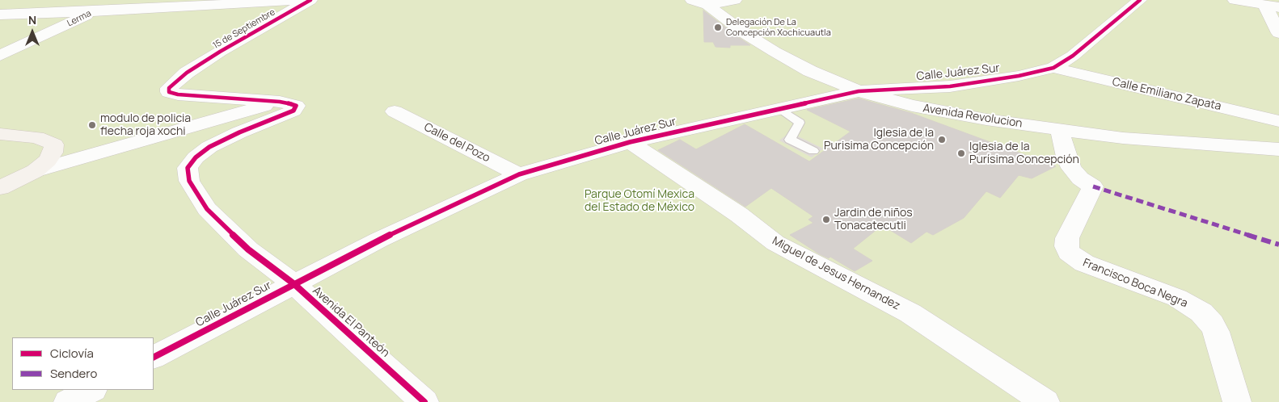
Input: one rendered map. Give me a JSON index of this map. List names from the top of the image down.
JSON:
{
  "streets": {
    "street": [
      "Lerma",
      "15 de Septiembre",
      "Calle Juárez Sur",
      "Calle Emiliano Zapata",
      "Avenida Revolucion",
      "Calle del Pozo",
      "Miguel de Jesus Hernandez",
      "Francisco Boca Negra",
      "Avenida El Panteón"
    ]
  },
  "crossings": [
    ["15 de Septiembre", "Avenida El Panteón"],
    ["Calle Juárez Sur", "Calle Emiliano Zapata"],
    ["Calle Juárez Sur", "Avenida Revolucion"],
    ["Calle Juárez Sur", "Calle del Pozo"],
    ["Calle Juárez Sur", "Miguel de Jesus Hernandez"],
    ["Calle Juárez Sur", "Avenida El Panteón"],
    ["Avenida Revolucion", "Francisco Boca Negra"]
  ],
  "parks": ["Parque Otomí Mexica del Estado de México"],
  "places": [
    "Delegación De La Concepción Xochicuautla",
    "modulo de policia flecha roja xochi",
    "Iglesia de la Purisima Concepción",
    "Iglesia de la Purísima Concepción",
    "Jardin de niños Tonacatecutli"
  ],
  "legend": ["Ciclovía", "Sendero"],
  "north": "top"
}
